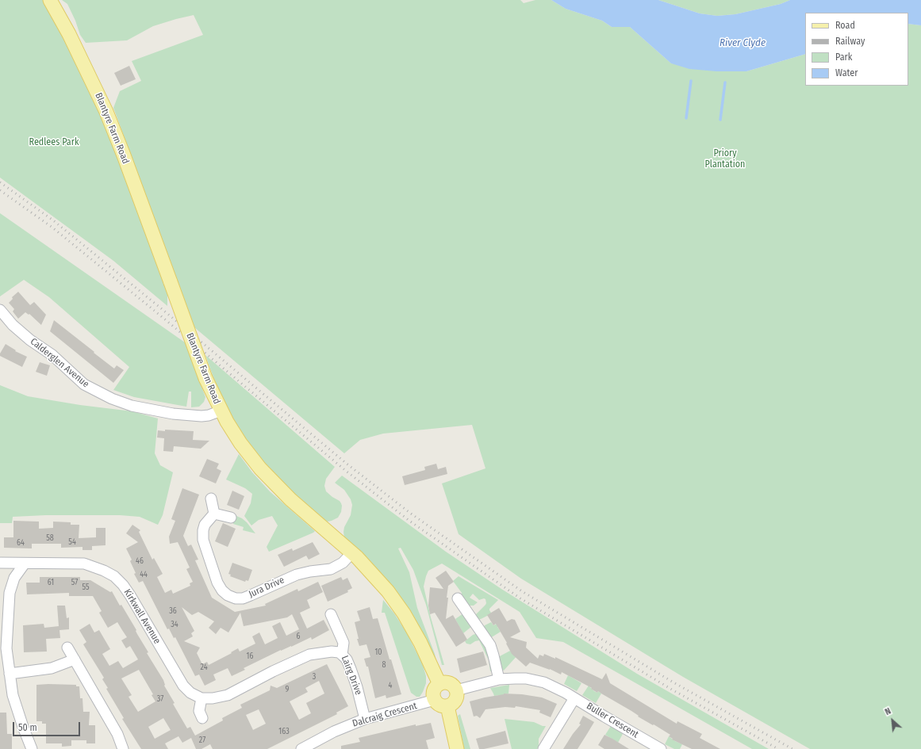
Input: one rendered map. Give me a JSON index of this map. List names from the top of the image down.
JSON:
{
  "streets": {
    "main road": ["Blantyre Farm Road"],
    "street": [
      "Calderglen Avenue",
      "Jura Drive",
      "Kirkwall Avenue",
      "Lairg Drive",
      "Dalcraig Crescent",
      "Buller Crescent"
    ]
  },
  "crossings": [
    ["Blantyre Farm Road", "Calderglen Avenue"],
    ["Blantyre Farm Road", "Jura Drive"],
    ["Blantyre Farm Road", "Dalcraig Crescent"],
    ["Blantyre Farm Road", "Buller Crescent"],
    ["Lairg Drive", "Dalcraig Crescent"],
    ["Dalcraig Crescent", "Buller Crescent"]
  ],
  "water": ["River Clyde"],
  "parks": ["Redlees Park", "Priory Plantation"],
  "house_numbers": [
    "58",
    "54",
    "64",
    "46",
    "44",
    "61",
    "57",
    "55",
    "36",
    "34",
    "6",
    "10",
    "16",
    "8",
    "24",
    "3",
    "4",
    "9",
    "37",
    "163",
    "27"
  ],
  "legend": [
    "Road",
    "Railway",
    "Park",
    "Water"
  ],
  "scale_bar": "50 m",
  "north": "top left"
}
